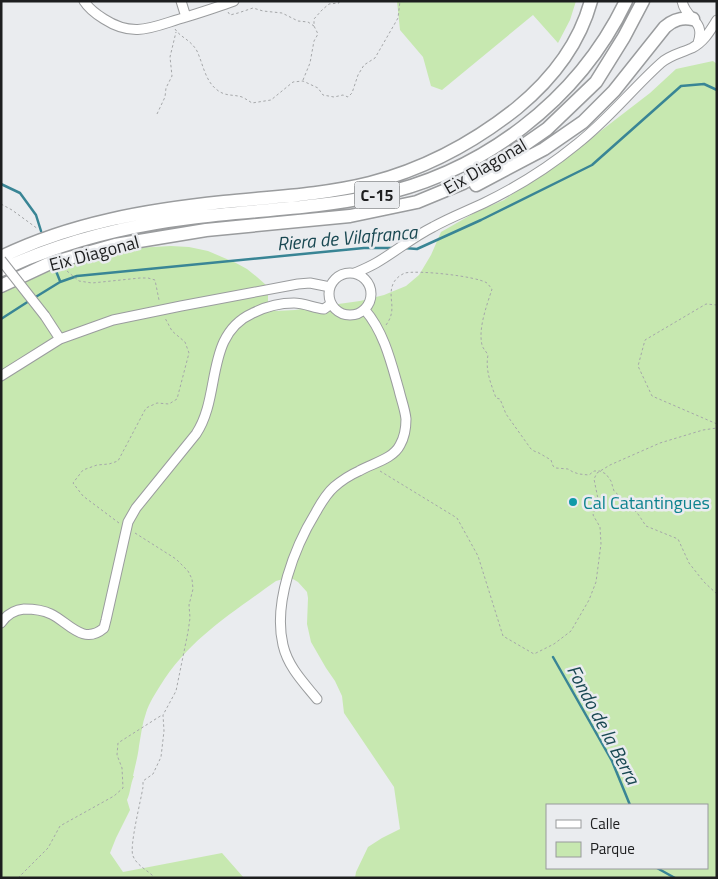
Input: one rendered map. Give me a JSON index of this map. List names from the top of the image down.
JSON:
{
  "streets": {
    "highway": ["Eix Diagonal", "C-15"]
  },
  "water": ["Riera de Vilafranca", "Fondo de la Berra"],
  "places": ["Cal Catantingues"],
  "legend": ["Calle", "Parque"]
}
